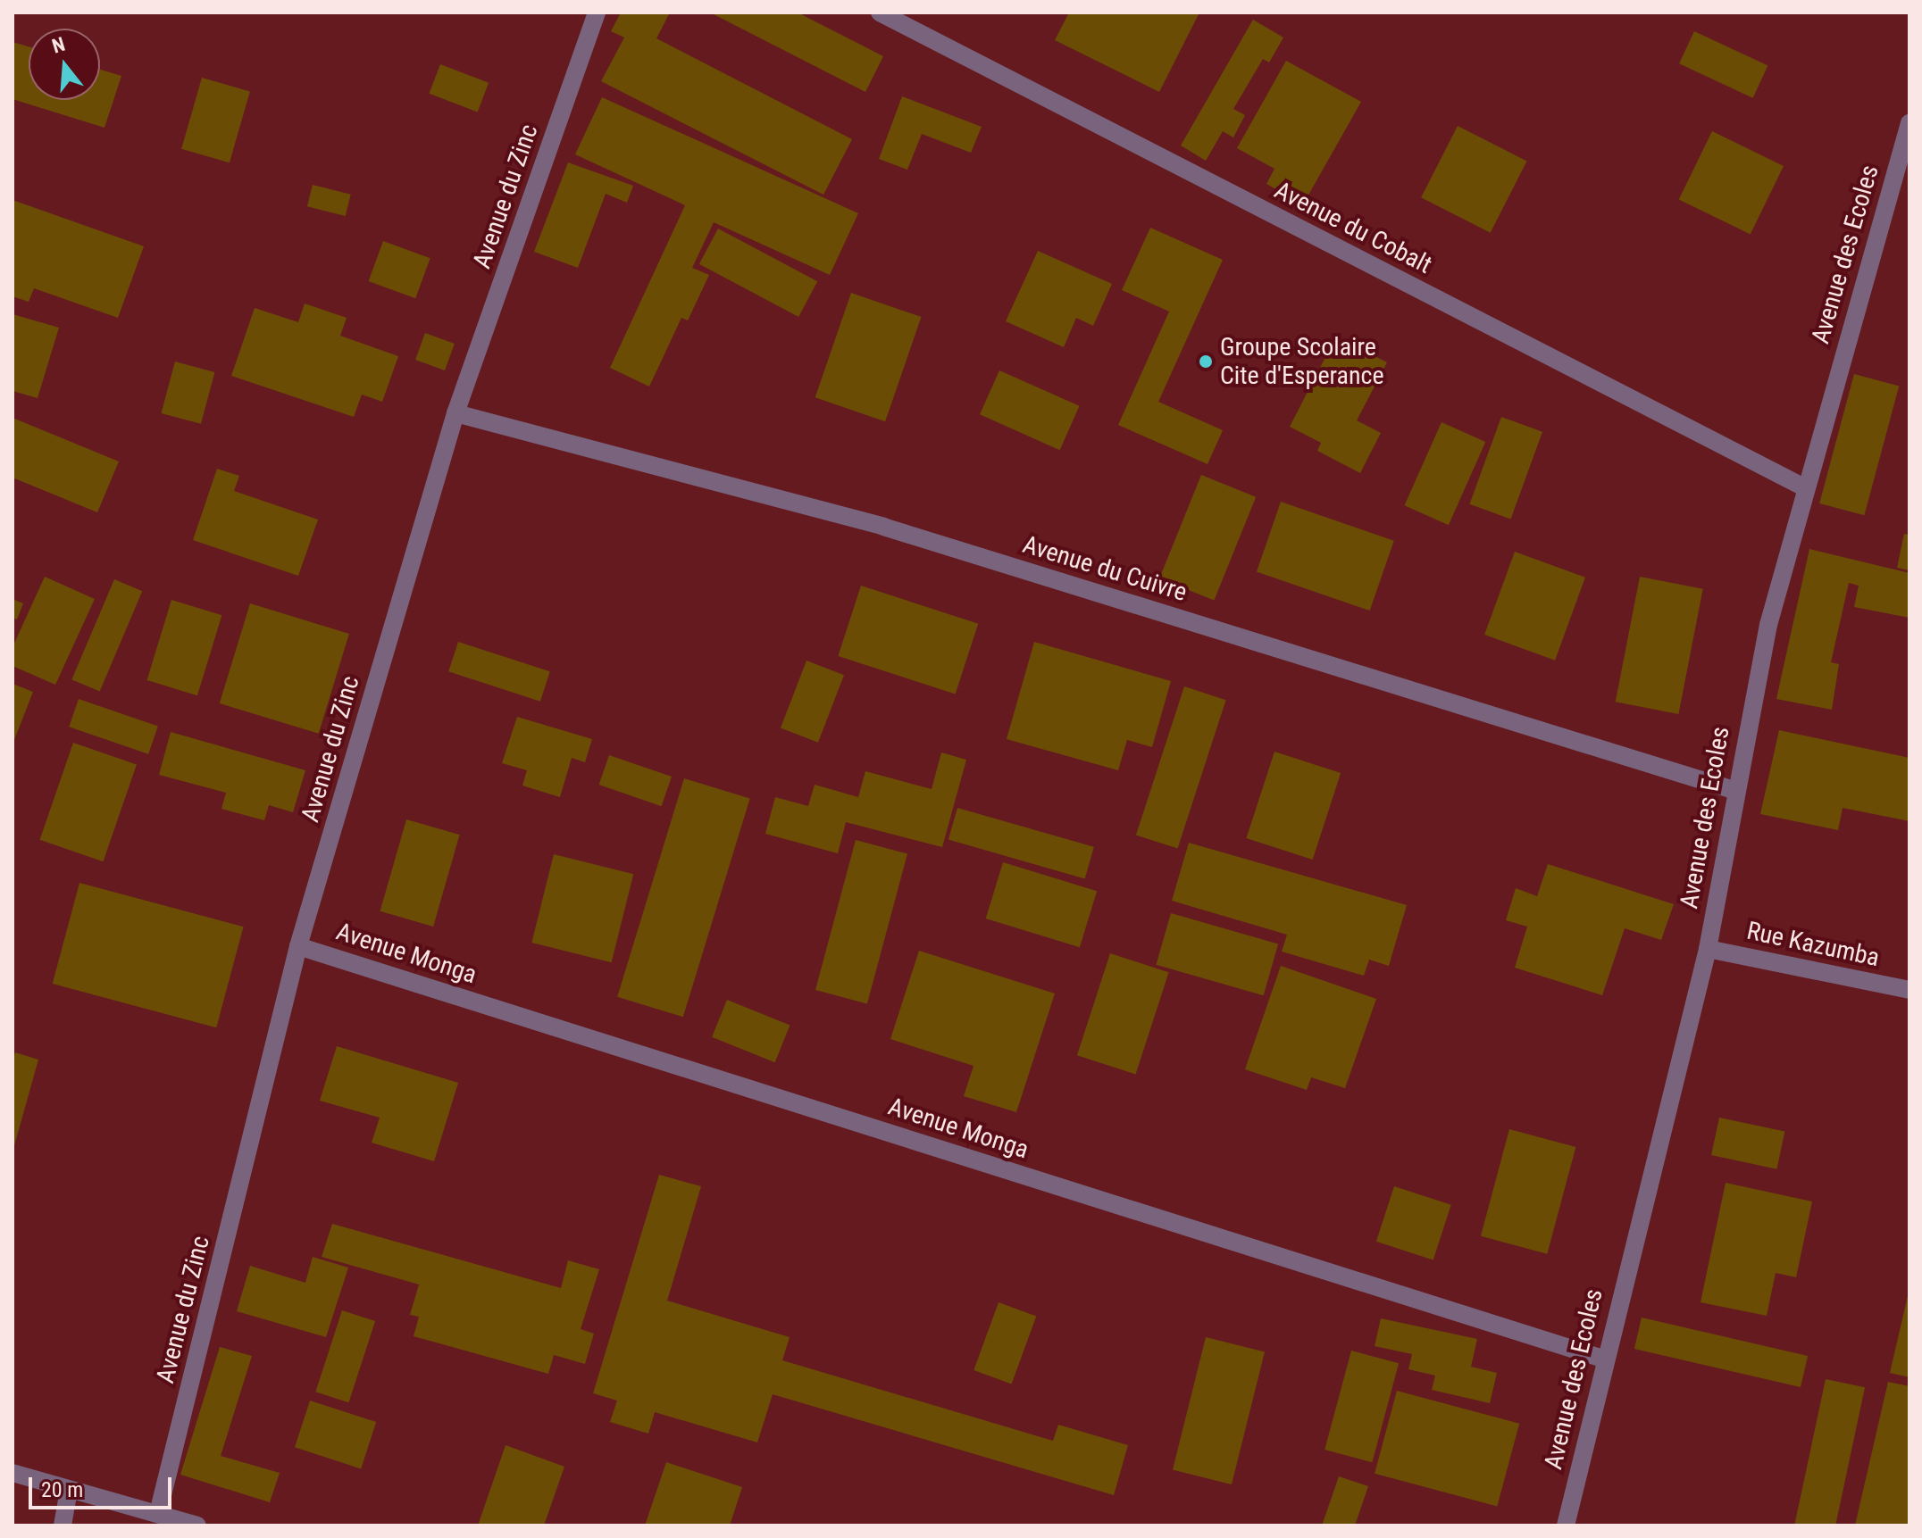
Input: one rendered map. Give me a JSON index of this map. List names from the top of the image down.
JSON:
{
  "streets": {
    "street": [
      "Avenue du Zinc",
      "Avenue du Cobalt",
      "Avenue des Ecoles",
      "Avenue du Cuivre",
      "Rue Kazumba",
      "Avenue Monga"
    ]
  },
  "crossings": [
    ["Avenue du Zinc", "Avenue du Cuivre"],
    ["Avenue du Zinc", "Avenue Monga"],
    ["Avenue du Cobalt", "Avenue des Ecoles"],
    ["Avenue des Ecoles", "Avenue du Cuivre"],
    ["Avenue des Ecoles", "Rue Kazumba"],
    ["Avenue des Ecoles", "Avenue Monga"]
  ],
  "places": ["Groupe Scolaire Cite d'Esperance"],
  "scale_bar": "20 m",
  "north": "top"
}
